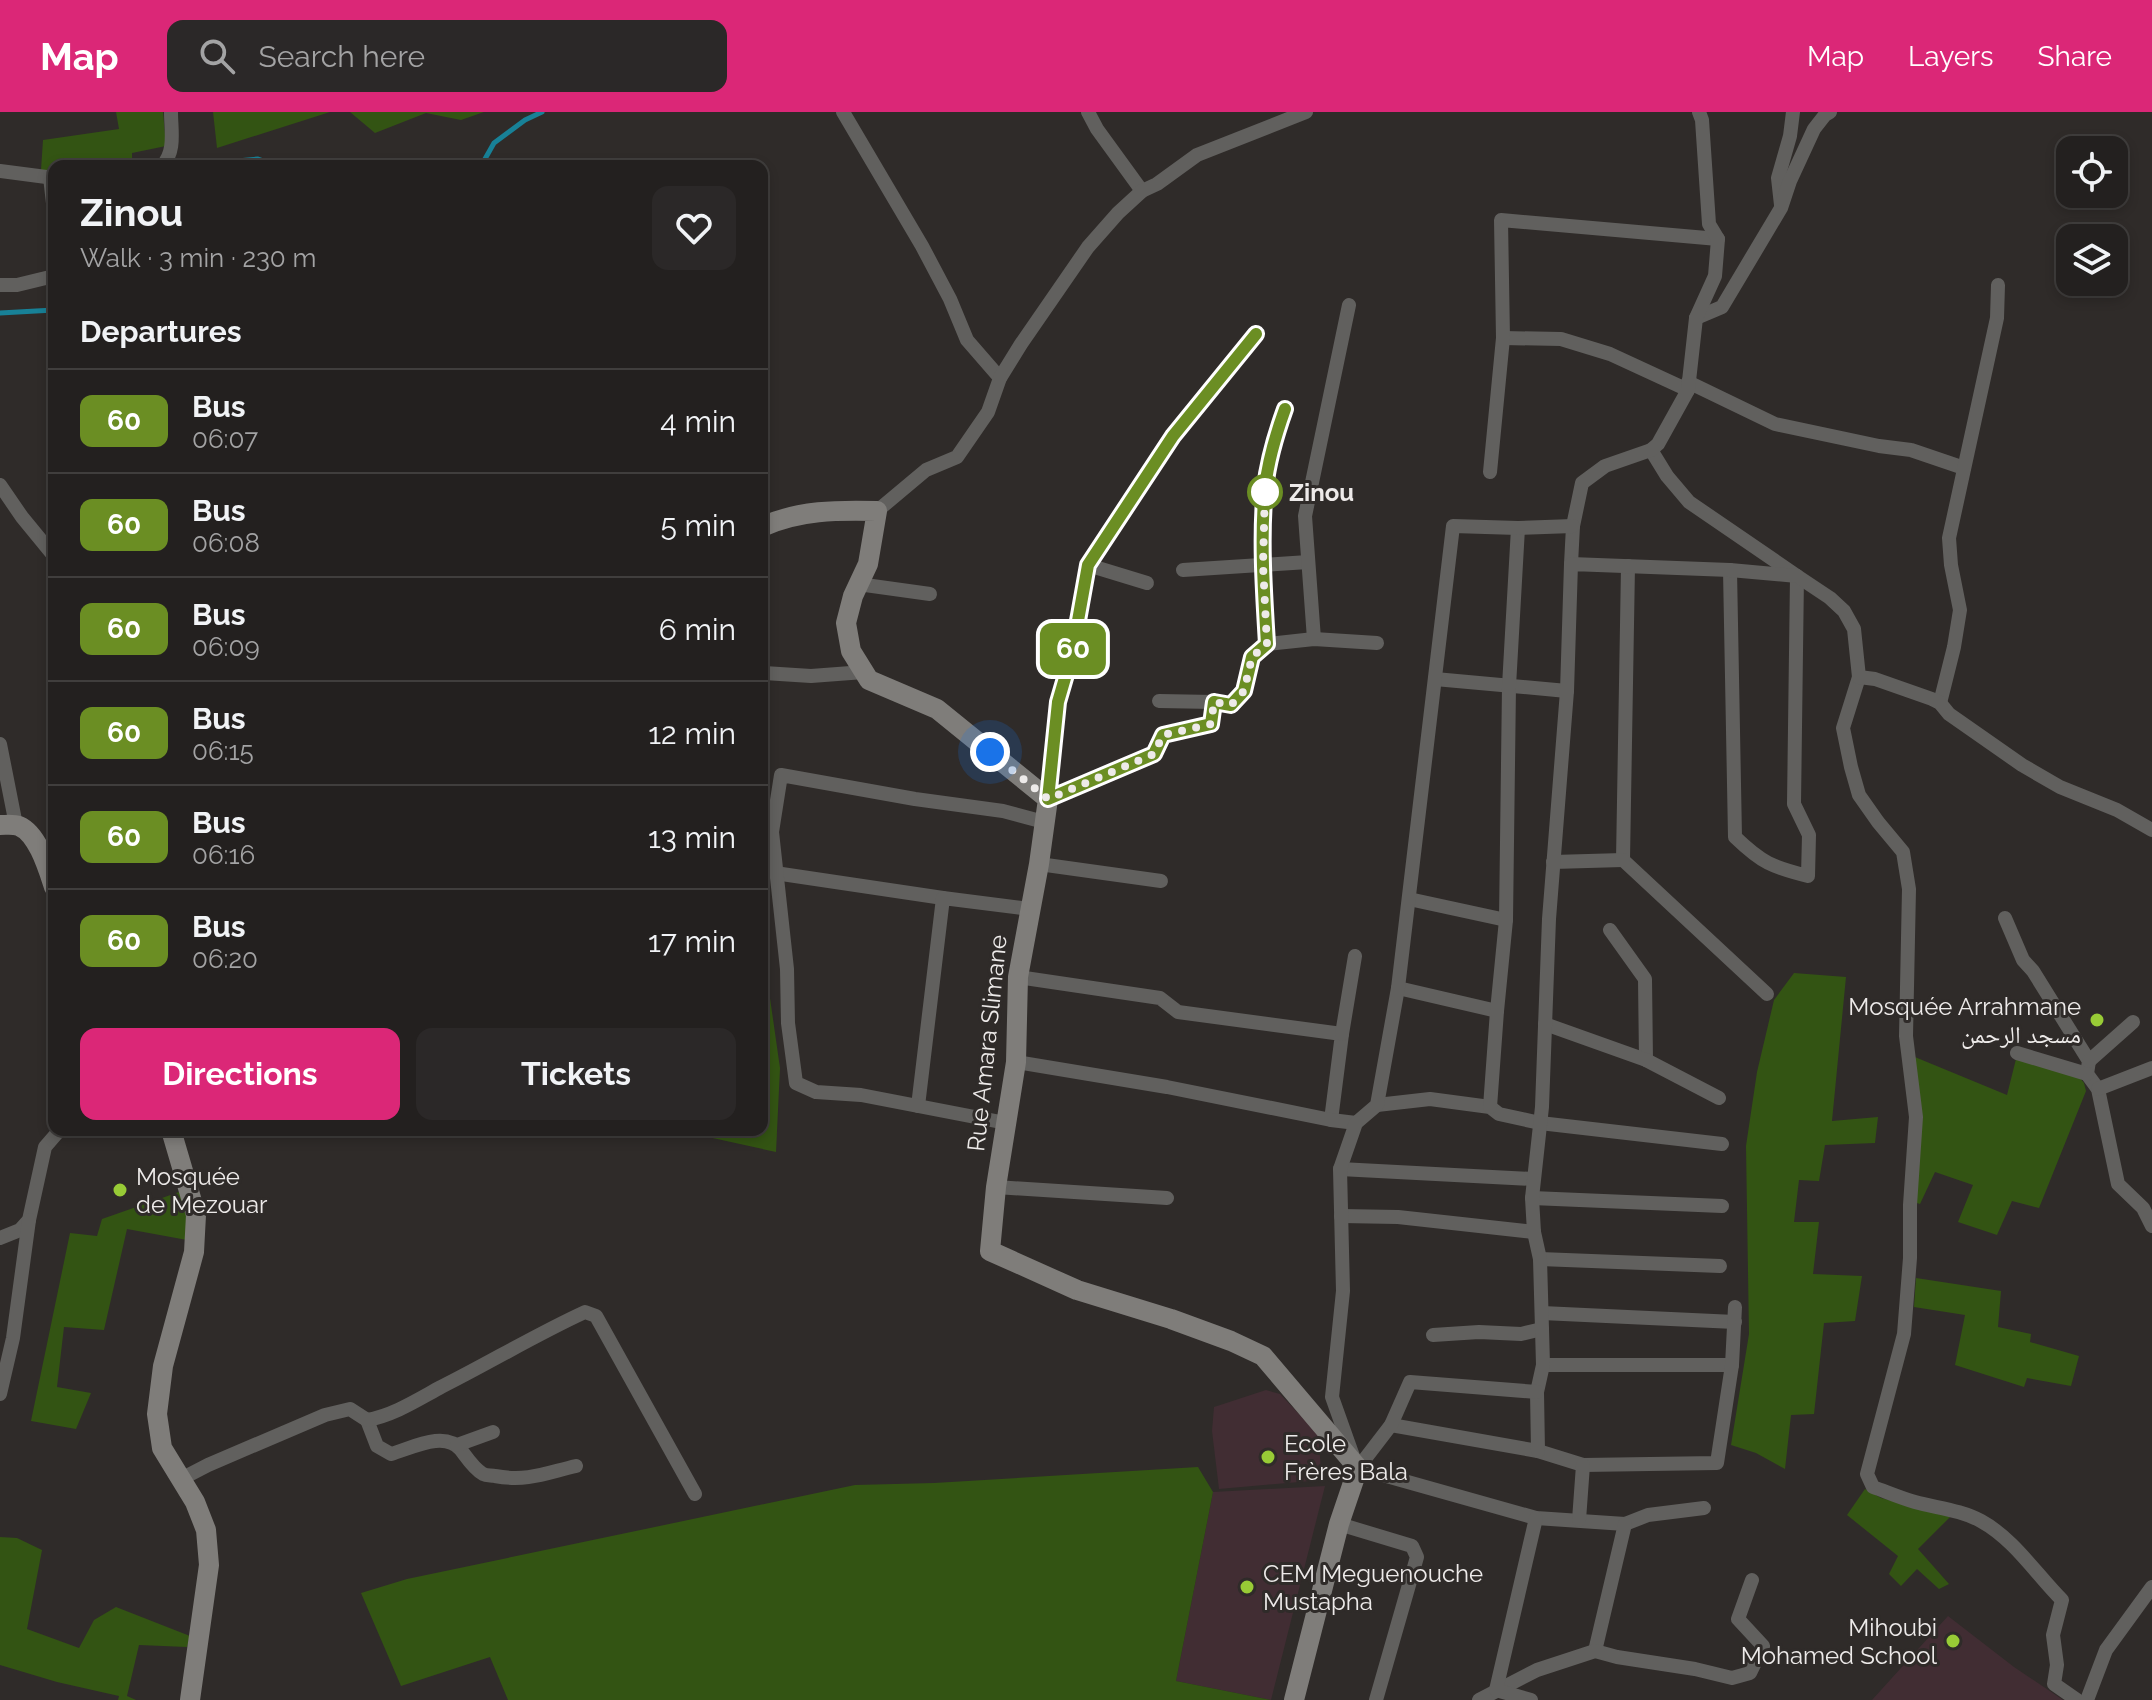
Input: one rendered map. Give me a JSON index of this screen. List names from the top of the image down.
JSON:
{
  "streets": {
    "street": ["Rue Amara Slimane"]
  },
  "places": [
    "Zinou",
    "Mosquée Arrahmane مسجد الرحمن",
    "Mosquée de Mezouar",
    "Ecole Frères Bala",
    "CEM Meguenouche Mustapha",
    "Mihoubi Mohamed School"
  ],
  "lines": ["bus line 60"],
  "page": {
    "header": "Map",
    "search": "Search here",
    "nav": ["Map", "Layers", "Share"],
    "on_map": "60",
    "heading": [
      ["Zinou", "Walk · 3 min · 230 m"],
      "Departures"
    ],
    "list": [
      {
        "mark": "60",
        "name": "Bus",
        "note": "06:07",
        "value": "4 min"
      },
      {
        "mark": "60",
        "name": "Bus",
        "note": "06:08",
        "value": "5 min"
      },
      {
        "mark": "60",
        "name": "Bus",
        "note": "06:09",
        "value": "6 min"
      },
      {
        "mark": "60",
        "name": "Bus",
        "note": "06:15",
        "value": "12 min"
      },
      {
        "mark": "60",
        "name": "Bus",
        "note": "06:16",
        "value": "13 min"
      },
      {
        "mark": "60",
        "name": "Bus",
        "note": "06:20",
        "value": "17 min"
      }
    ],
    "buttons": ["Directions", "Tickets"]
  }
}
